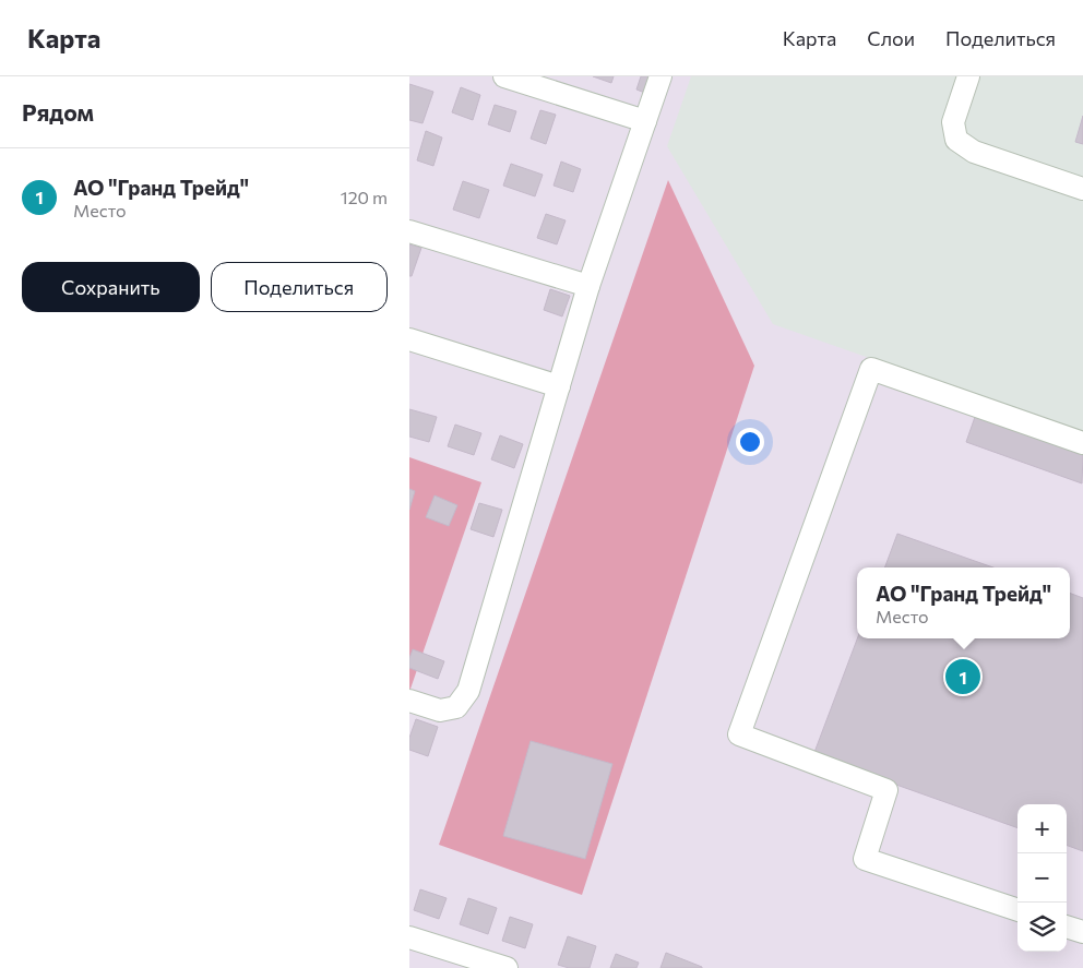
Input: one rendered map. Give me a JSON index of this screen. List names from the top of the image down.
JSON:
{
  "page": {
    "header": "Карта",
    "nav": ["Карта", "Слои", "Поделиться"],
    "heading": "Рядом",
    "list": [
      {
        "mark": "1",
        "name": "АО \"Гранд Трейд\"",
        "note": "Место",
        "value": "120 m"
      }
    ],
    "buttons": ["Сохранить", "Поделиться"],
    "popup": ["АО \"Гранд Трейд\"", "Место"],
    "pins": "1",
    "map_buttons": ["+", "−"]
  }
}
